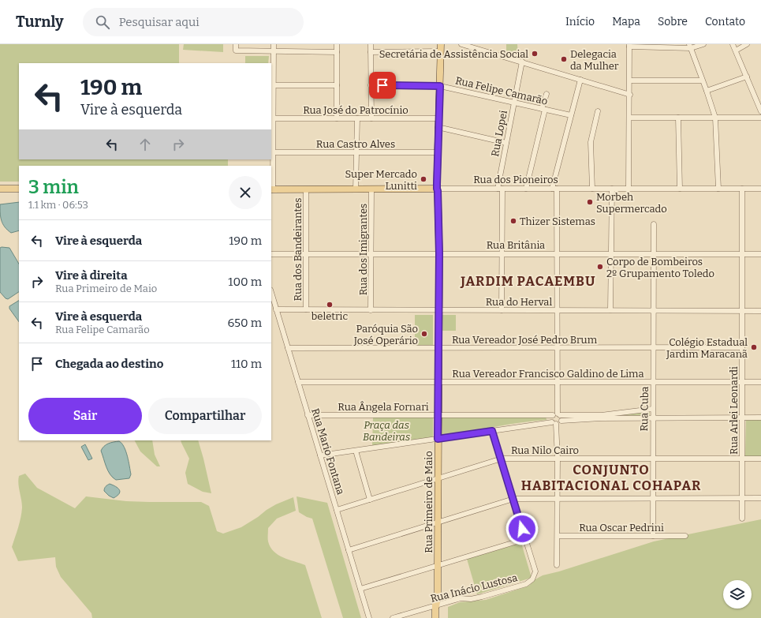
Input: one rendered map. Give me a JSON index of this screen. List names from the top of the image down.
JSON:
{
  "streets": {
    "main road": ["Rua dos Pioneiros", "Rua Primeiro de Maio"],
    "street": [
      "Rua Felipe Camarão",
      "Rua José do Patrocínio",
      "Rua Lopei",
      "Rua Castro Alves",
      "Rua Britânia",
      "Rua dos Bandeirantes",
      "Rua dos Imigrantes",
      "Rua do Herval",
      "Rua Vereador José Pedro Brum",
      "Rua Vereador Francisco Galdino de Lima",
      "Rua Ângela Fornari",
      "Rua Cuba",
      "Rua Arlei Leonardi",
      "Rua Nilo Cairo",
      "Rua Mario Fontana",
      "Rua Oscar Pedrini",
      "Rua Inácio Lustosa"
    ]
  },
  "crossings": [
    ["Rua Felipe Camarão", "Rua Lopei"],
    ["Rua Felipe Camarão", "Rua Primeiro de Maio"],
    ["Rua José do Patrocínio", "Rua Primeiro de Maio"],
    ["Rua Lopei", "Rua dos Pioneiros"],
    ["Rua Lopei", "Rua Britânia"],
    ["Rua Lopei", "Rua do Herval"],
    ["Rua Castro Alves", "Rua Primeiro de Maio"],
    ["Rua dos Pioneiros", "Rua dos Bandeirantes"],
    ["Rua dos Pioneiros", "Rua dos Imigrantes"],
    ["Rua dos Pioneiros", "Rua Arlei Leonardi"],
    ["Rua dos Pioneiros", "Rua Primeiro de Maio"],
    ["Rua Britânia", "Rua dos Bandeirantes"],
    ["Rua Britânia", "Rua dos Imigrantes"],
    ["Rua Britânia", "Rua Cuba"],
    ["Rua Britânia", "Rua Arlei Leonardi"],
    ["Rua Britânia", "Rua Primeiro de Maio"],
    ["Rua dos Bandeirantes", "Rua do Herval"],
    ["Rua dos Imigrantes", "Rua do Herval"],
    ["Rua do Herval", "Rua Cuba"],
    ["Rua do Herval", "Rua Arlei Leonardi"],
    ["Rua do Herval", "Rua Mario Fontana"],
    ["Rua do Herval", "Rua Primeiro de Maio"],
    ["Rua Vereador José Pedro Brum", "Rua Cuba"],
    ["Rua Vereador José Pedro Brum", "Rua Arlei Leonardi"],
    ["Rua Vereador José Pedro Brum", "Rua Mario Fontana"],
    ["Rua Vereador José Pedro Brum", "Rua Primeiro de Maio"],
    ["Rua Vereador Francisco Galdino de Lima", "Rua Cuba"],
    ["Rua Vereador Francisco Galdino de Lima", "Rua Arlei Leonardi"],
    ["Rua Vereador Francisco Galdino de Lima", "Rua Mario Fontana"],
    ["Rua Vereador Francisco Galdino de Lima", "Rua Primeiro de Maio"],
    ["Rua Ângela Fornari", "Rua Cuba"],
    ["Rua Ângela Fornari", "Rua Arlei Leonardi"],
    ["Rua Ângela Fornari", "Rua Mario Fontana"],
    ["Rua Ângela Fornari", "Rua Primeiro de Maio"],
    ["Rua Cuba", "Rua Nilo Cairo"],
    ["Rua Cuba", "Rua Oscar Pedrini"],
    ["Rua Arlei Leonardi", "Rua Nilo Cairo"],
    ["Rua Nilo Cairo", "Rua Mario Fontana"],
    ["Rua Nilo Cairo", "Rua Primeiro de Maio"],
    ["Rua Primeiro de Maio", "Rua Inácio Lustosa"]
  ],
  "districts": ["JARDIM PACAEMBU", "CONJUNTO HABITACIONAL COHAPAR"],
  "parks": ["Praça das Bandeiras"],
  "places": [
    "Secretária de Assistência Social",
    "Delegacia da Mulher",
    "Super Mercado Lunitti",
    "Morbeh Supermercado",
    "Thizer Sistemas",
    "Corpo de Bombeiros 2º Grupamento Toledo",
    "beletric",
    "Paróquia São José Operário",
    "Colégio Estadual Jardim Maracanã"
  ],
  "page": {
    "header": "Turnly",
    "search": "Pesquisar aqui",
    "nav": [
      "Início",
      "Mapa",
      "Sobre",
      "Contato"
    ],
    "turn": ["190 m", "Vire à esquerda"],
    "heading": ["3 min", "1.1 km · 06:53"],
    "list": [
      {
        "name": "Vire à esquerda",
        "value": "190 m"
      },
      {
        "name": "Vire à direita",
        "note": "Rua Primeiro de Maio",
        "value": "100 m"
      },
      {
        "name": "Vire à esquerda",
        "note": "Rua Felipe Camarão",
        "value": "650 m"
      },
      {
        "name": "Chegada ao destino",
        "value": "110 m"
      }
    ],
    "buttons": ["Sair", "Compartilhar"]
  }
}
